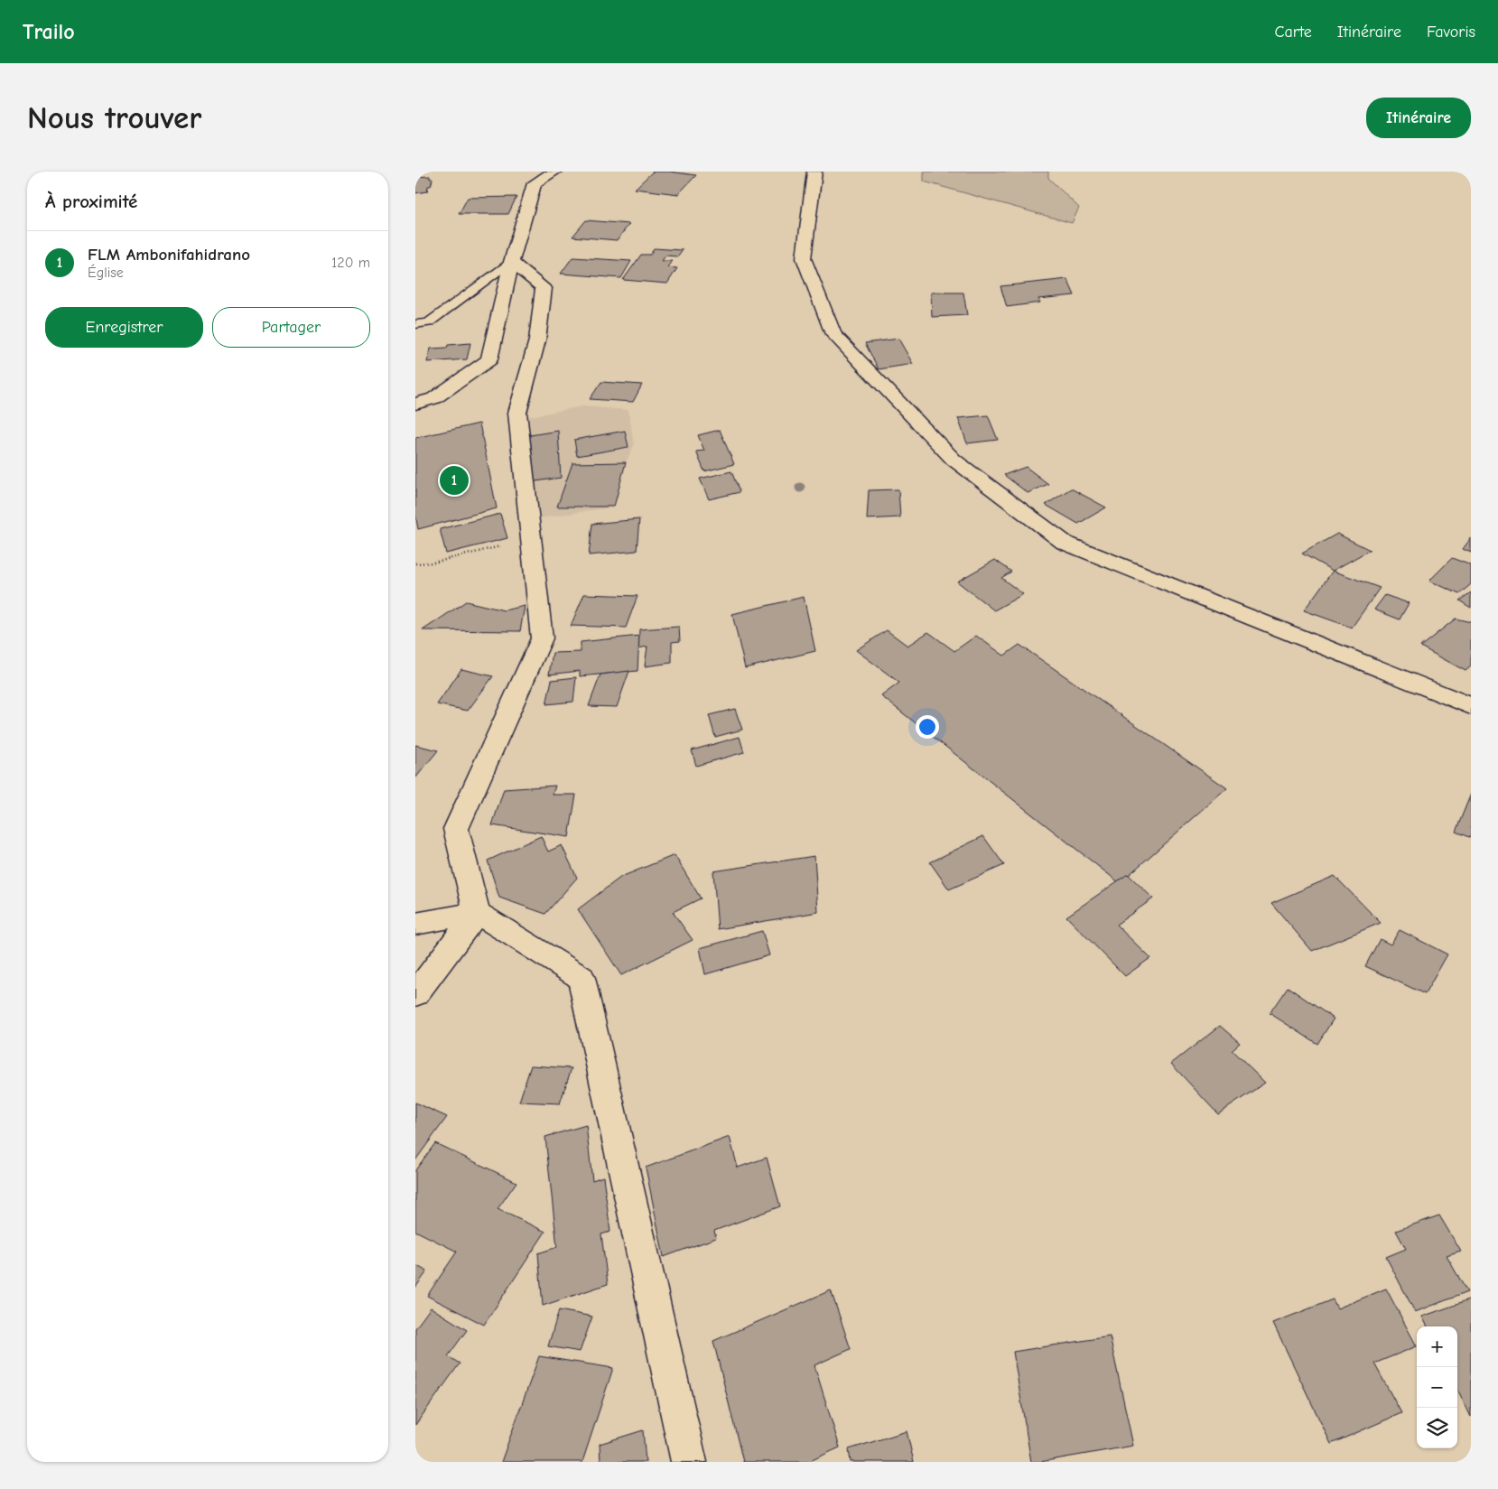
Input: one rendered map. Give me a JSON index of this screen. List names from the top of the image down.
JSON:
{
  "page": {
    "header": "Trailo",
    "nav": ["Carte", "Itinéraire", "Favoris"],
    "buttons": [
      "Itinéraire",
      ["Enregistrer", "Partager"]
    ],
    "title": "Nous trouver",
    "heading": "À proximité",
    "list": [
      {
        "mark": "1",
        "name": "FLM Ambonifahidrano",
        "note": "Église",
        "value": "120 m"
      }
    ],
    "pins": "1",
    "map_buttons": ["+", "−"]
  }
}
